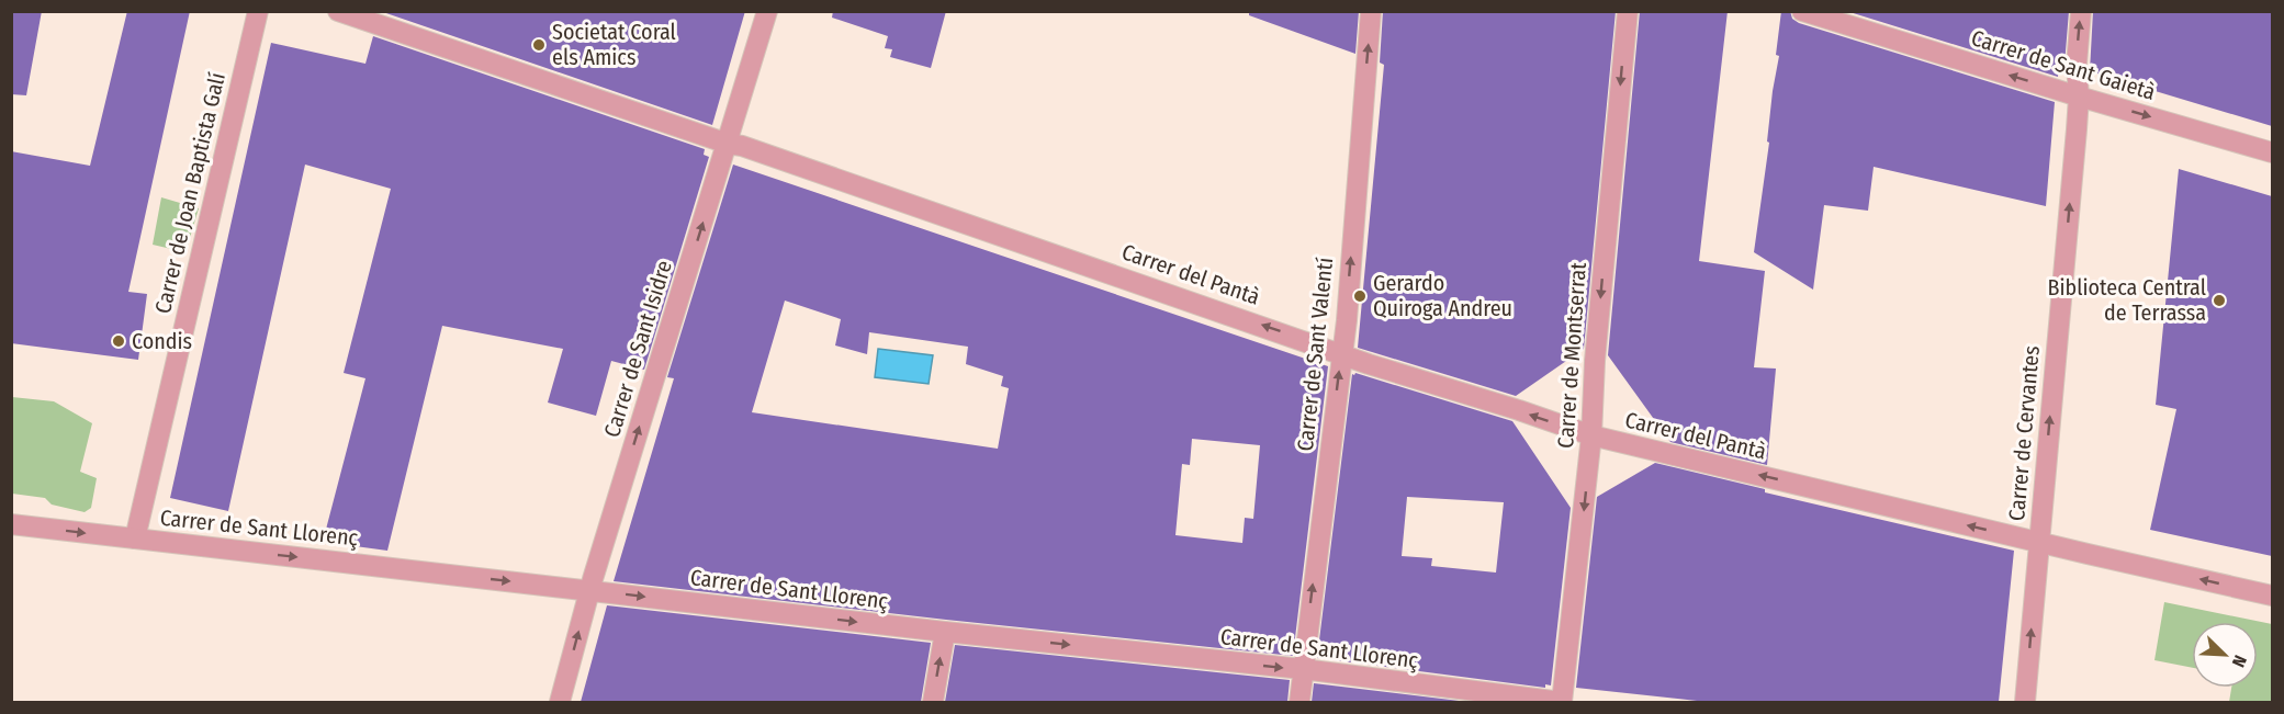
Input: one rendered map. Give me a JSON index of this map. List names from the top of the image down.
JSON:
{
  "streets": {
    "street": [
      "Carrer de Sant Gaietà",
      "Carrer de Joan Baptista Galí",
      "Carrer del Pantà",
      "Carrer de Sant Isidre",
      "Carrer de Sant Valentí",
      "Carrer de Montserrat",
      "Carrer de Cervantes",
      "Carrer de Sant Llorenç"
    ]
  },
  "crossings": [
    ["Carrer de Sant Gaietà", "Carrer de Cervantes"],
    ["Carrer de Joan Baptista Galí", "Carrer de Sant Llorenç"],
    ["Carrer del Pantà", "Carrer de Sant Isidre"],
    ["Carrer del Pantà", "Carrer de Sant Valentí"],
    ["Carrer del Pantà", "Carrer de Montserrat"],
    ["Carrer del Pantà", "Carrer de Cervantes"],
    ["Carrer de Sant Isidre", "Carrer de Sant Llorenç"],
    ["Carrer de Sant Valentí", "Carrer de Sant Llorenç"],
    ["Carrer de Montserrat", "Carrer de Sant Llorenç"]
  ],
  "one_way": [
    "Carrer del Pantà",
    "Carrer de Sant Isidre",
    "Carrer de Sant Valentí",
    "Carrer de Montserrat",
    "Carrer de Cervantes",
    "Carrer de Sant Llorenç"
  ],
  "places": [
    "Societat Coral els Amics",
    "Gerardo Quiroga Andreu",
    "Biblioteca Central de Terrassa",
    "Condis"
  ],
  "north": "bottom right"
}
